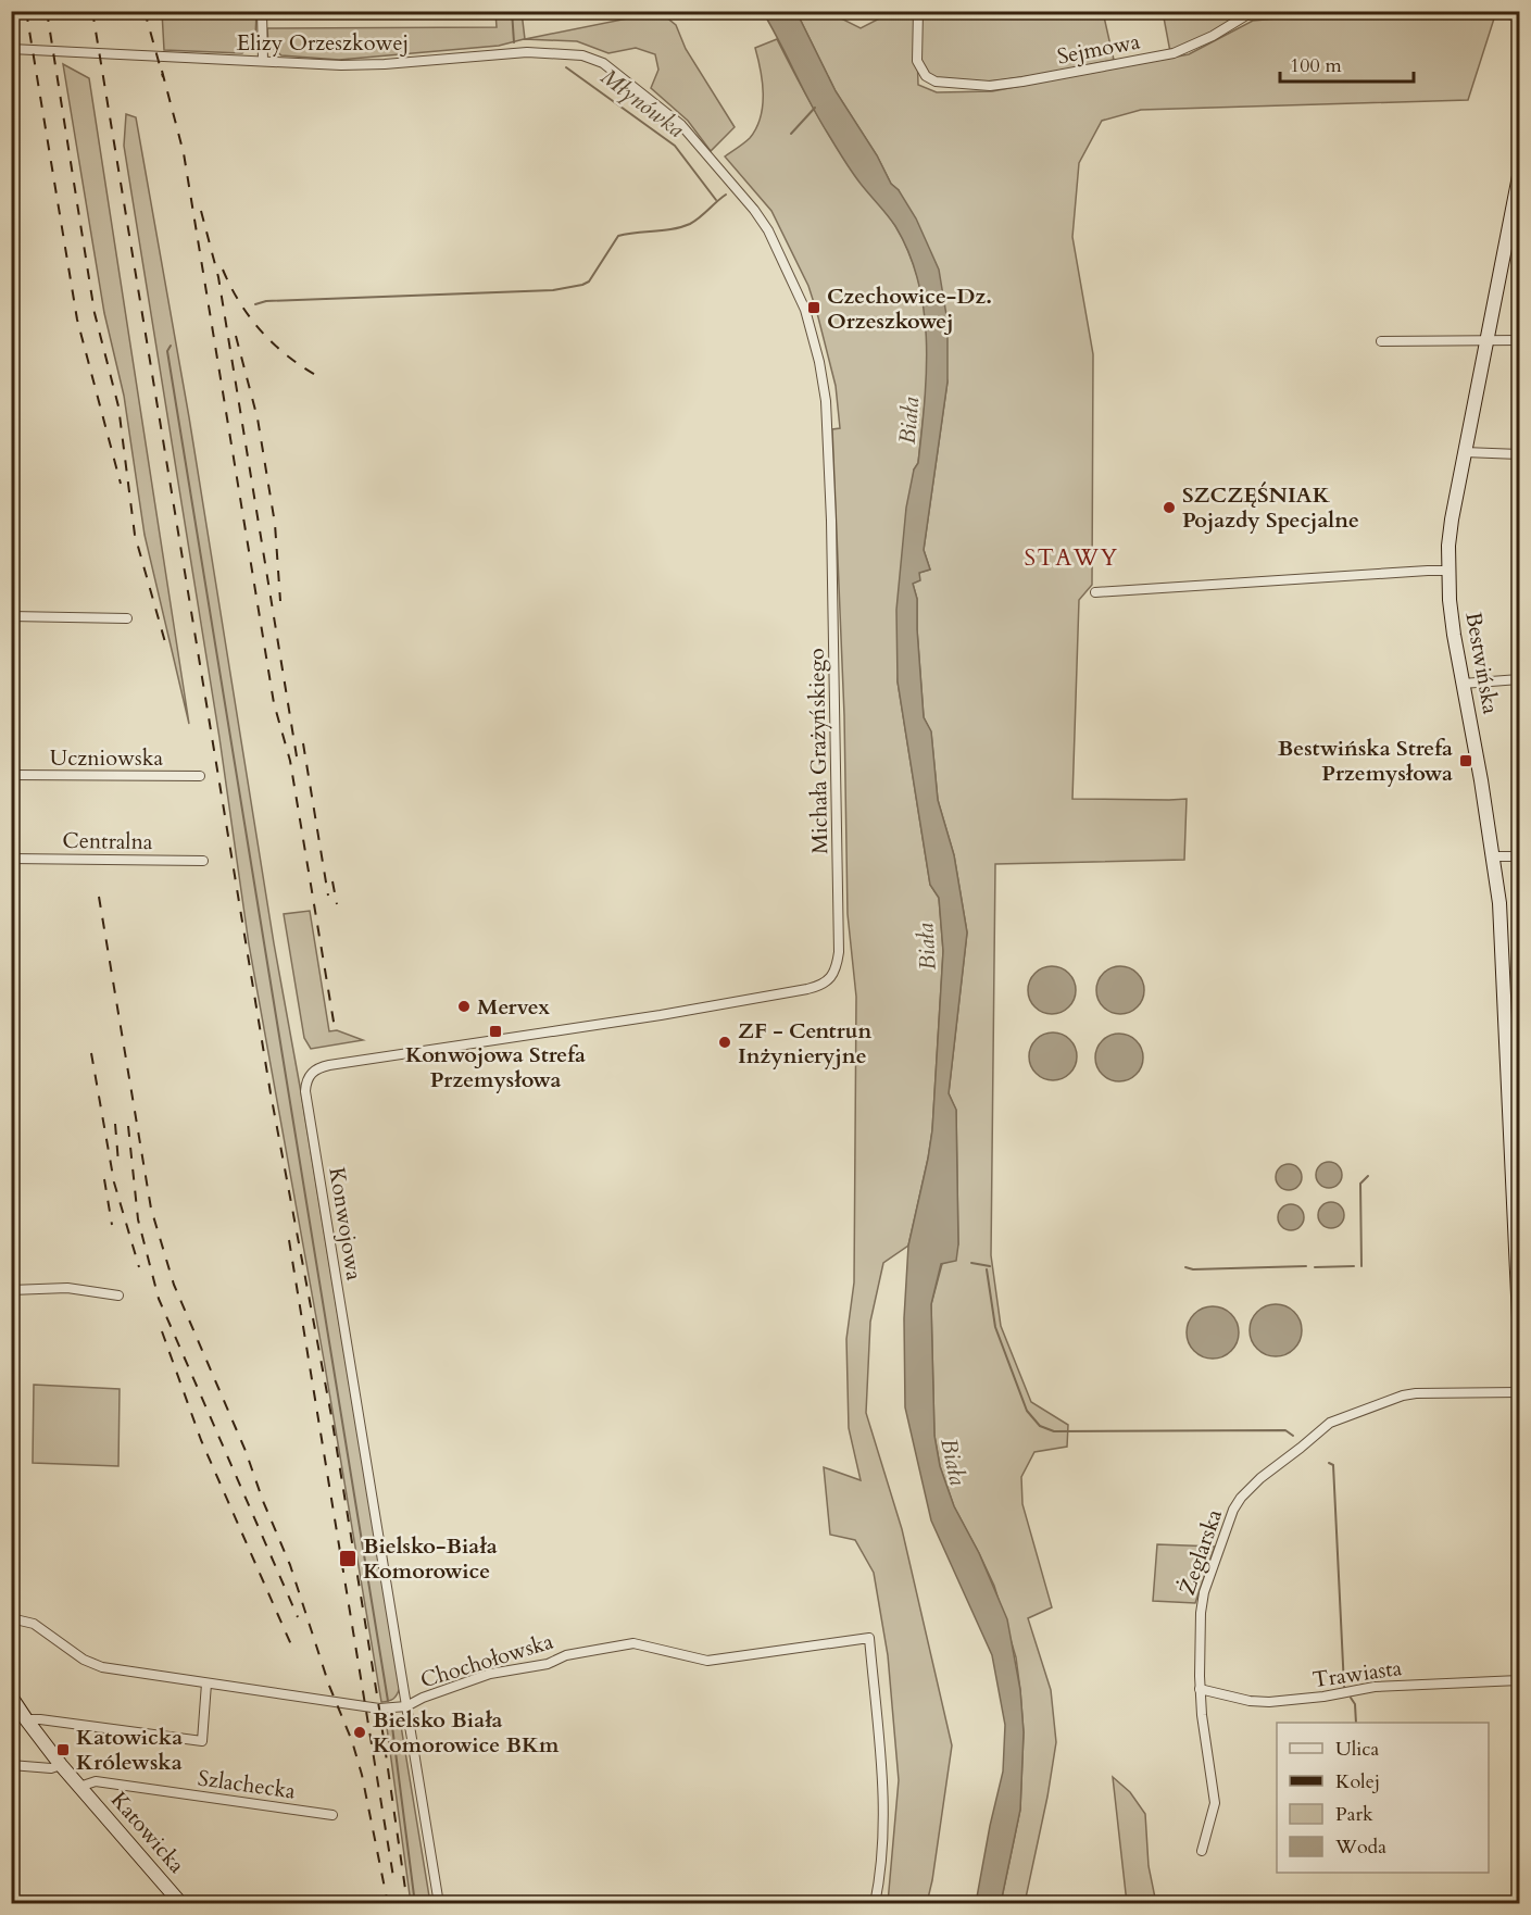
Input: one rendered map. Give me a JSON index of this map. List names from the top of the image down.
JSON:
{
  "streets": {
    "street": [
      "Elizy Orzeszkowej",
      "Sejmowa",
      "Bestwińska",
      "Michała Grażyńskiego",
      "Uczniowska",
      "Centralna",
      "Konwojowa",
      "Żeglarska",
      "Chochołowska",
      "Trawiasta",
      "Szlachecka",
      "Katowicka"
    ]
  },
  "crossings": [
    ["Elizy Orzeszkowej", "Michała Grażyńskiego"],
    ["Michała Grażyńskiego", "Konwojowa"],
    ["Konwojowa", "Chochołowska"],
    ["Żeglarska", "Trawiasta"],
    ["Szlachecka", "Katowicka"]
  ],
  "districts": ["STAWY"],
  "water": ["Młynówka", "Biała"],
  "places": {
    "transit": [
      "Czechowice-Dz. Orzeszkowej",
      "Bestwińska Strefa Przemysłowa",
      "Konwojowa Strefa Przemysłowa",
      "Bielsko-Biała Komorowice",
      "Katowicka Królewska"
    ],
    "other": [
      "SZCZĘŚNIAK Pojazdy Specjalne",
      "Mervex",
      "ZF - Centrun Inżynieryjne",
      "Bielsko Biała Komorowice BKm"
    ]
  },
  "legend": [
    "Ulica",
    "Kolej",
    "Park",
    "Woda"
  ],
  "scale_bar": "100 m"
}
